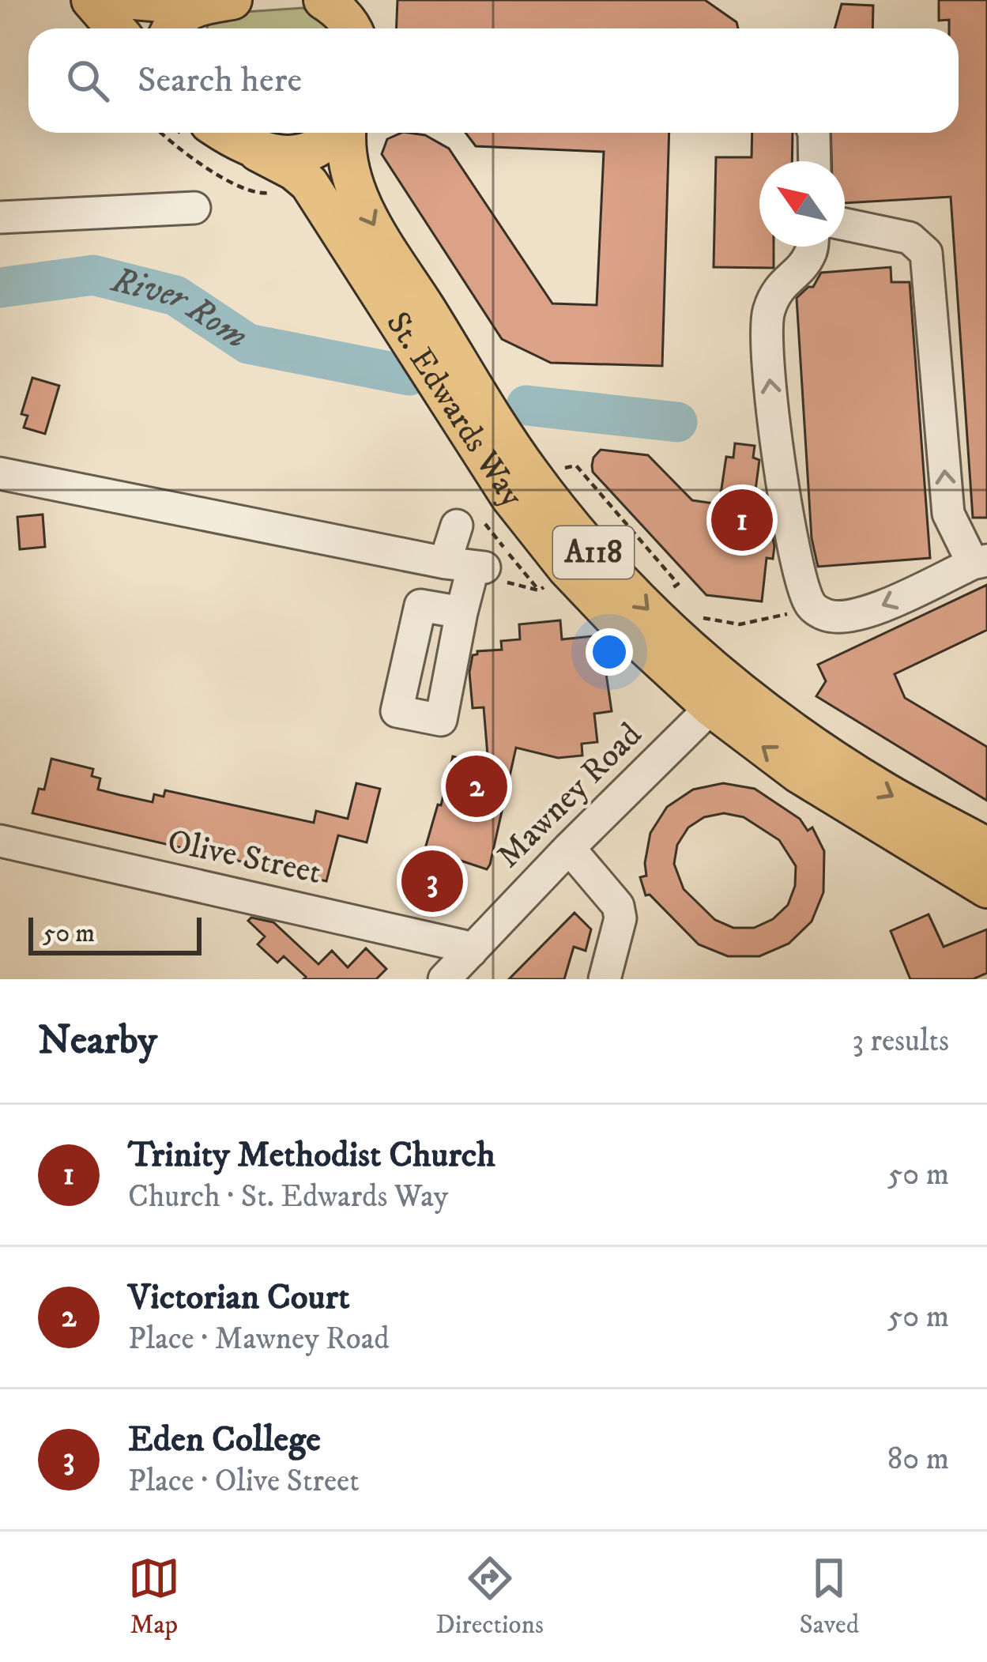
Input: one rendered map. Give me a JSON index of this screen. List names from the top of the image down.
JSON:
{
  "streets": {
    "main road": ["St. Edwards Way", "A118"],
    "street": ["Mawney Road", "Olive Street"]
  },
  "crossings": [
    ["St. Edwards Way", "A118"],
    ["St. Edwards Way", "Mawney Road"],
    ["Mawney Road", "Olive Street"]
  ],
  "water": ["River Rom"],
  "scale_bar": "50 m",
  "north": "top left",
  "page": {
    "search": "Search here",
    "pins": ["1", "2", "3"],
    "scale": "50 m",
    "heading": ["Nearby", "3 results"],
    "list": [
      {
        "mark": "1",
        "name": "Trinity Methodist Church",
        "note": "Church · St. Edwards Way",
        "value": "50 m"
      },
      {
        "mark": "2",
        "name": "Victorian Court",
        "note": "Place · Mawney Road",
        "value": "50 m"
      },
      {
        "mark": "3",
        "name": "Eden College",
        "note": "Place · Olive Street",
        "value": "80 m"
      }
    ],
    "nav": ["Map", "Directions", "Saved"]
  }
}
